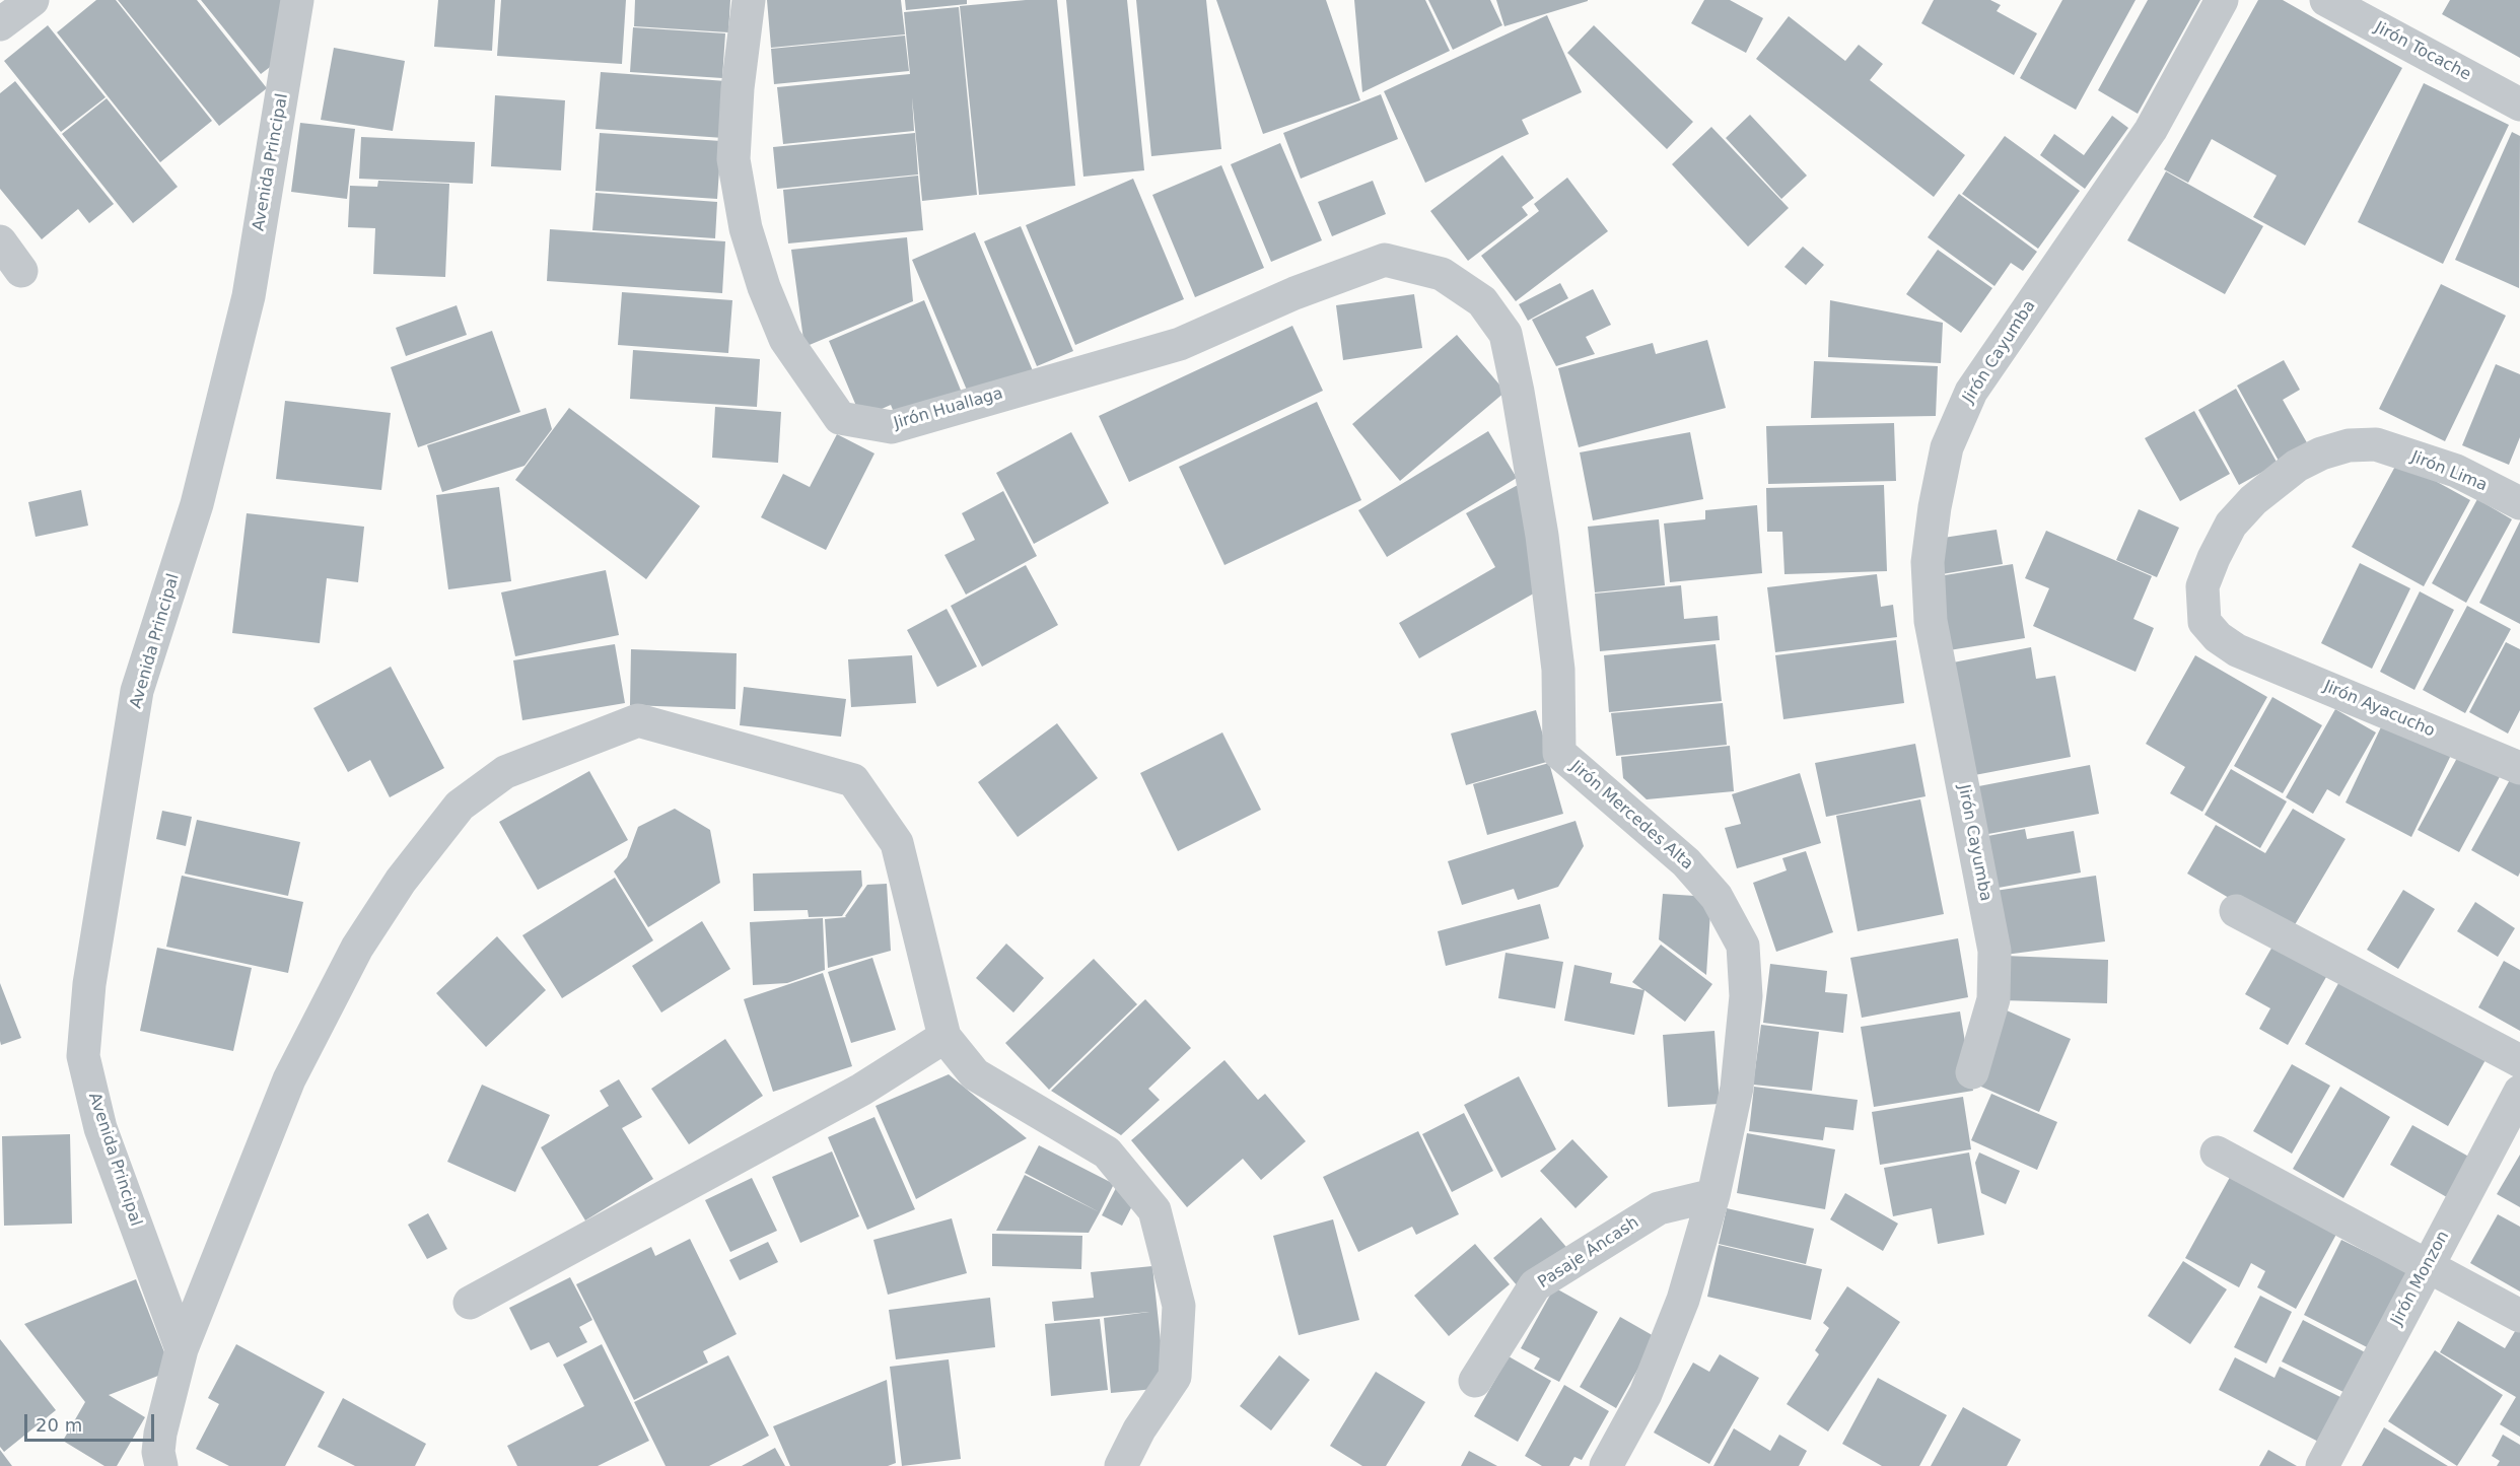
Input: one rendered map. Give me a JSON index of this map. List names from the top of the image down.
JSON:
{
  "streets": {
    "street": [
      "Jirón Tocache",
      "Avenida Principal",
      "Jirón Cayumba",
      "Jirón Huallaga",
      "Jirón Lima",
      "Jirón Ayacucho",
      "Jirón Mercedes Alta",
      "Pasaje Áncash",
      "Jirón Monzon"
    ]
  },
  "crossings": [
    ["Jirón Huallaga", "Jirón Mercedes Alta"],
    ["Jirón Lima", "Jirón Ayacucho"],
    ["Jirón Mercedes Alta", "Pasaje Áncash"]
  ],
  "scale_bar": "20 m"
}
